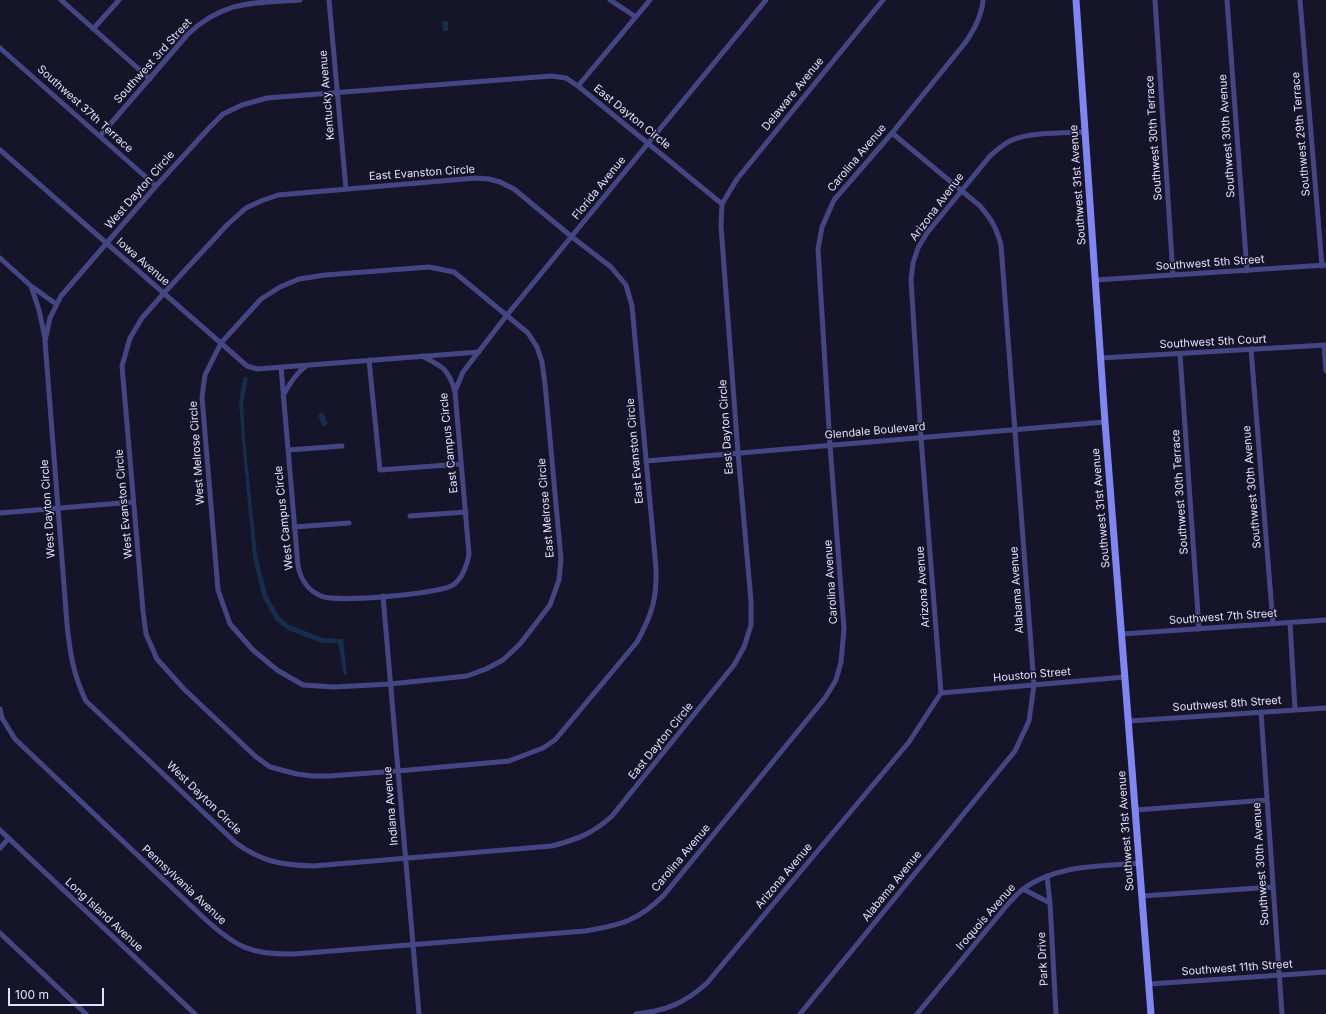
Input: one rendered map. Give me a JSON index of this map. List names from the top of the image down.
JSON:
{
  "streets": {
    "main road": ["Southwest 31st Avenue"],
    "street": [
      "Southwest 3rd Street",
      "Delaware Avenue",
      "Kentucky Avenue",
      "Southwest 37th Terrace",
      "East Dayton Circle",
      "Southwest 29th Terrace",
      "Southwest 30th Avenue",
      "Southwest 30th Terrace",
      "Carolina Avenue",
      "East Evanston Circle",
      "Florida Avenue",
      "West Dayton Circle",
      "Arizona Avenue",
      "Iowa Avenue",
      "Southwest 5th Street",
      "Southwest 5th Court",
      "Glendale Boulevard",
      "East Campus Circle",
      "West Melrose Circle",
      "West Evanston Circle",
      "East Melrose Circle",
      "West Campus Circle",
      "Alabama Avenue",
      "Southwest 7th Street",
      "Houston Street",
      "Southwest 8th Street",
      "Indiana Avenue",
      "Pennsylvania Avenue",
      "Long Island Avenue",
      "Iroquois Avenue",
      "Park Drive",
      "Southwest 11th Street"
    ]
  },
  "crossings": [
    ["Southwest 3rd Street", "Southwest 37th Terrace"],
    ["Delaware Avenue", "East Dayton Circle"],
    ["Kentucky Avenue", "East Dayton Circle"],
    ["Kentucky Avenue", "East Evanston Circle"],
    ["Kentucky Avenue", "West Dayton Circle"],
    ["Kentucky Avenue", "West Evanston Circle"],
    ["Southwest 37th Terrace", "West Dayton Circle"],
    ["East Dayton Circle", "Florida Avenue"],
    ["East Dayton Circle", "West Dayton Circle"],
    ["East Dayton Circle", "Glendale Boulevard"],
    ["East Dayton Circle", "Indiana Avenue"],
    ["Southwest 29th Terrace", "Southwest 5th Street"],
    ["Southwest 30th Avenue", "Southwest 5th Street"],
    ["Southwest 30th Avenue", "Southwest 5th Court"],
    ["Southwest 30th Avenue", "Southwest 7th Street"],
    ["Southwest 30th Avenue", "Southwest 8th Street"],
    ["Southwest 30th Avenue", "Southwest 11th Street"],
    ["Southwest 30th Terrace", "Southwest 5th Street"],
    ["Southwest 30th Terrace", "Southwest 5th Court"],
    ["Southwest 30th Terrace", "Southwest 7th Street"],
    ["Carolina Avenue", "Glendale Boulevard"],
    ["Carolina Avenue", "Alabama Avenue"],
    ["Carolina Avenue", "Indiana Avenue"],
    ["Carolina Avenue", "Pennsylvania Avenue"],
    ["East Evanston Circle", "Florida Avenue"],
    ["East Evanston Circle", "Glendale Boulevard"],
    ["East Evanston Circle", "West Evanston Circle"],
    ["East Evanston Circle", "Indiana Avenue"],
    ["Southwest 31st Avenue", "Arizona Avenue"],
    ["Southwest 31st Avenue", "Southwest 5th Street"],
    ["Southwest 31st Avenue", "Southwest 5th Court"],
    ["Southwest 31st Avenue", "Glendale Boulevard"],
    ["Southwest 31st Avenue", "Southwest 7th Street"],
    ["Southwest 31st Avenue", "Houston Street"],
    ["Southwest 31st Avenue", "Southwest 8th Street"],
    ["Southwest 31st Avenue", "Iroquois Avenue"],
    ["Southwest 31st Avenue", "Southwest 11th Street"],
    ["Florida Avenue", "East Campus Circle"],
    ["Florida Avenue", "East Melrose Circle"],
    ["West Dayton Circle", "Iowa Avenue"],
    ["West Dayton Circle", "Indiana Avenue"],
    ["Arizona Avenue", "Glendale Boulevard"],
    ["Arizona Avenue", "Alabama Avenue"],
    ["Arizona Avenue", "Houston Street"],
    ["Iowa Avenue", "West Melrose Circle"],
    ["Iowa Avenue", "West Evanston Circle"],
    ["Iowa Avenue", "West Campus Circle"],
    ["Glendale Boulevard", "Alabama Avenue"],
    ["East Campus Circle", "West Campus Circle"],
    ["East Campus Circle", "Indiana Avenue"],
    ["West Melrose Circle", "East Melrose Circle"],
    ["West Melrose Circle", "Indiana Avenue"],
    ["West Evanston Circle", "Indiana Avenue"],
    ["East Melrose Circle", "Indiana Avenue"],
    ["West Campus Circle", "Indiana Avenue"],
    ["Alabama Avenue", "Houston Street"],
    ["Indiana Avenue", "Pennsylvania Avenue"],
    ["Iroquois Avenue", "Park Drive"]
  ],
  "scale_bar": "100 m"
}
